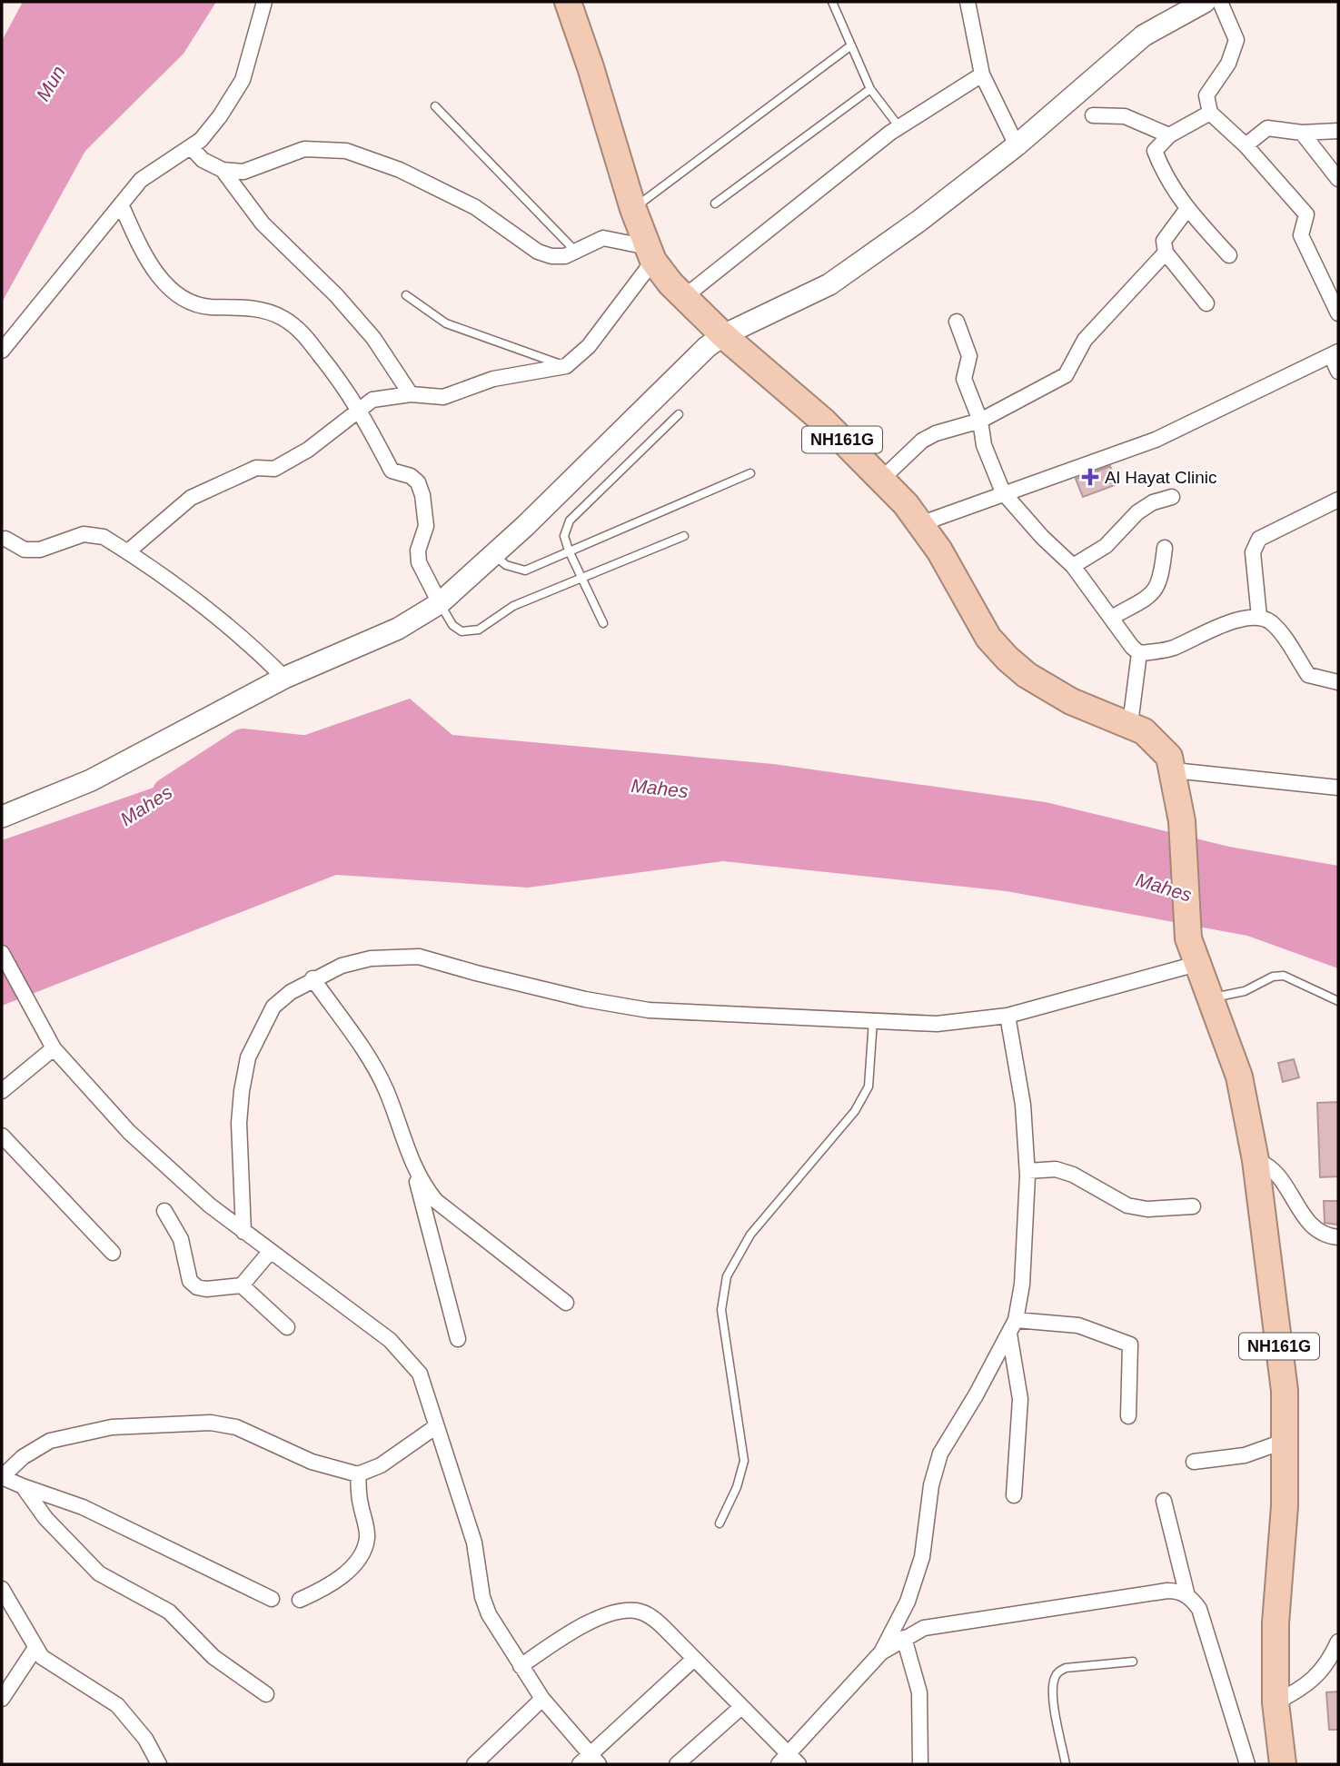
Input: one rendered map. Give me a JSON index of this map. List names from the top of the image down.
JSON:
{
  "streets": {
    "highway": ["NH161G"]
  },
  "water": ["Mun", "Mahes"],
  "places": {
    "health": ["Al Hayat Clinic"]
  }
}
